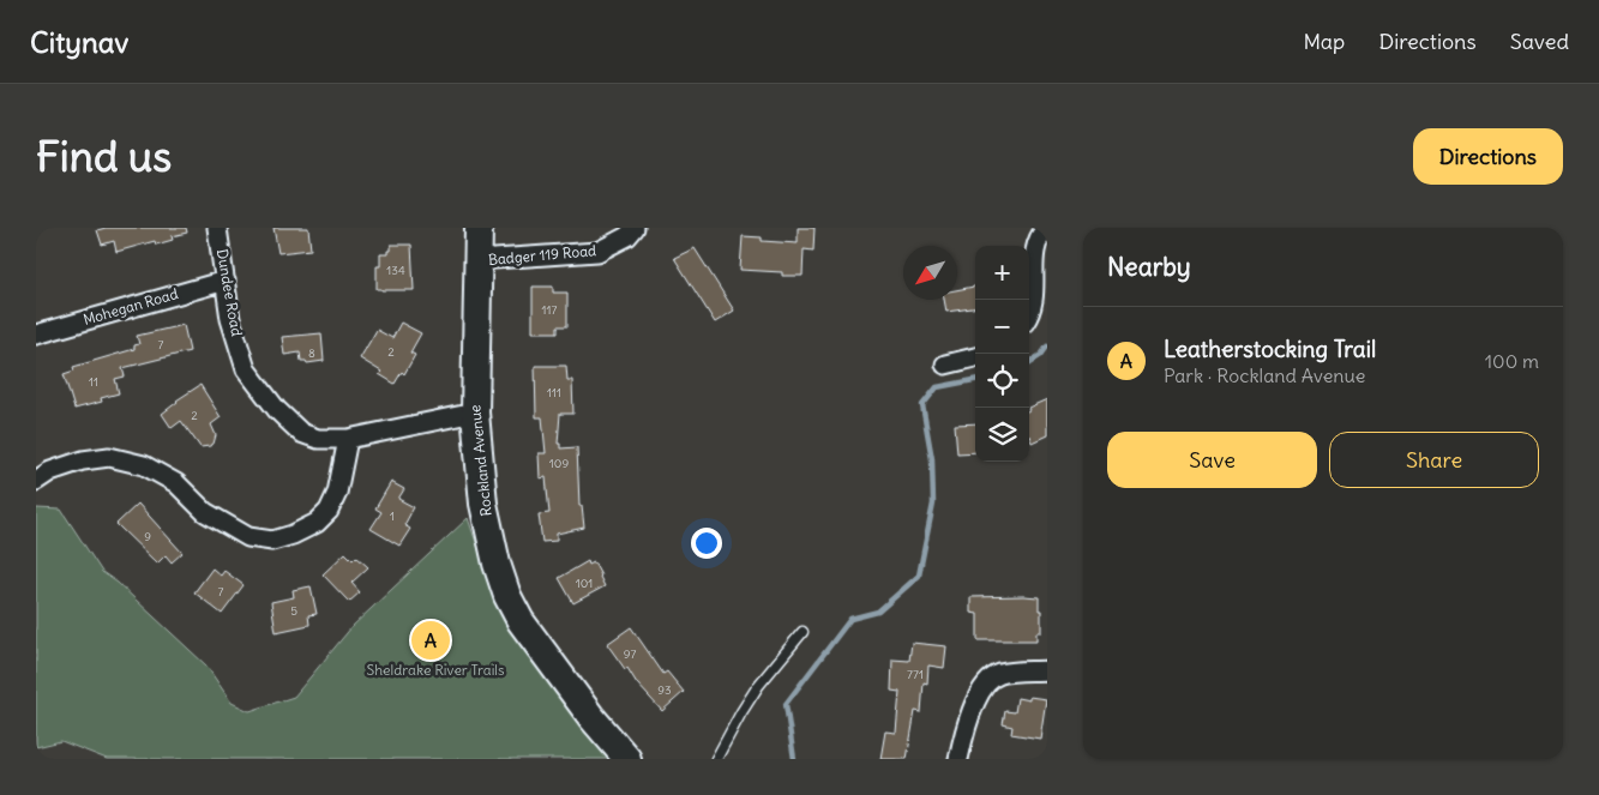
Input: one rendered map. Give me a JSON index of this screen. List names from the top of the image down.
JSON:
{
  "streets": {
    "street": [
      "Badger 119 Road",
      "Dundee Road",
      "Mohegan Road",
      "Rockland Avenue"
    ]
  },
  "crossings": [
    ["Badger 119 Road", "Rockland Avenue"],
    ["Dundee Road", "Mohegan Road"],
    ["Dundee Road", "Rockland Avenue"]
  ],
  "parks": ["Sheldrake River Trails"],
  "house_numbers": [
    "134",
    "117",
    "7",
    "2",
    "8",
    "11",
    "111",
    "2",
    "109",
    "1",
    "9",
    "101",
    "7",
    "5",
    "97",
    "771",
    "93"
  ],
  "north": "bottom left",
  "page": {
    "header": "Citynav",
    "nav": ["Map", "Directions", "Saved"],
    "buttons": [
      "Directions",
      ["Save", "Share"]
    ],
    "title": "Find us",
    "heading": "Nearby",
    "map_buttons": ["+", "−"],
    "list": [
      {
        "mark": "A",
        "name": "Leatherstocking Trail",
        "note": "Park · Rockland Avenue",
        "value": "100 m"
      }
    ],
    "pins": "A"
  }
}
